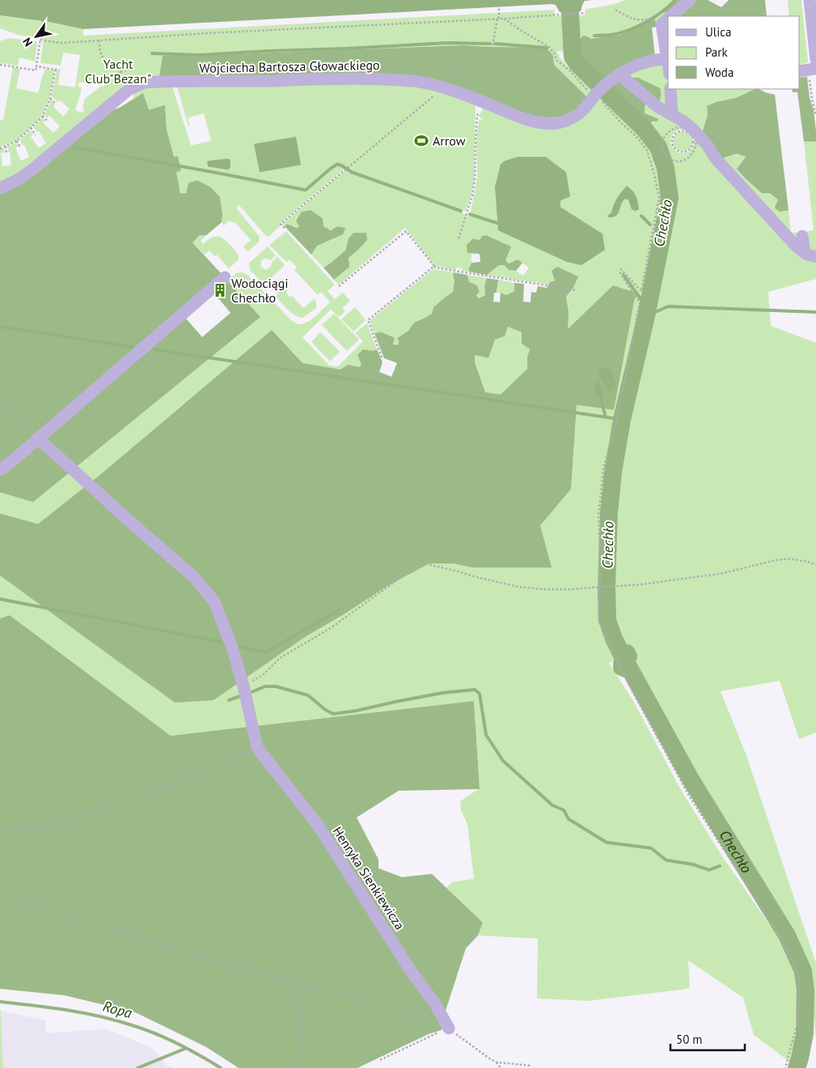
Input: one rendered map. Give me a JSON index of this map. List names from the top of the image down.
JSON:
{
  "streets": {
    "street": ["Wojciecha Bartosza Głowackiego", "Henryka Sienkiewicza"]
  },
  "water": ["Chechło", "Ropa"],
  "parks": ["Yacht Club\"Bezan\""],
  "places": {
    "sports": ["Arrow"],
    "building": ["Wodociągi Chechło"]
  },
  "legend": ["Ulica", "Park", "Woda"],
  "scale_bar": "50 m",
  "north": "bottom left"
}
